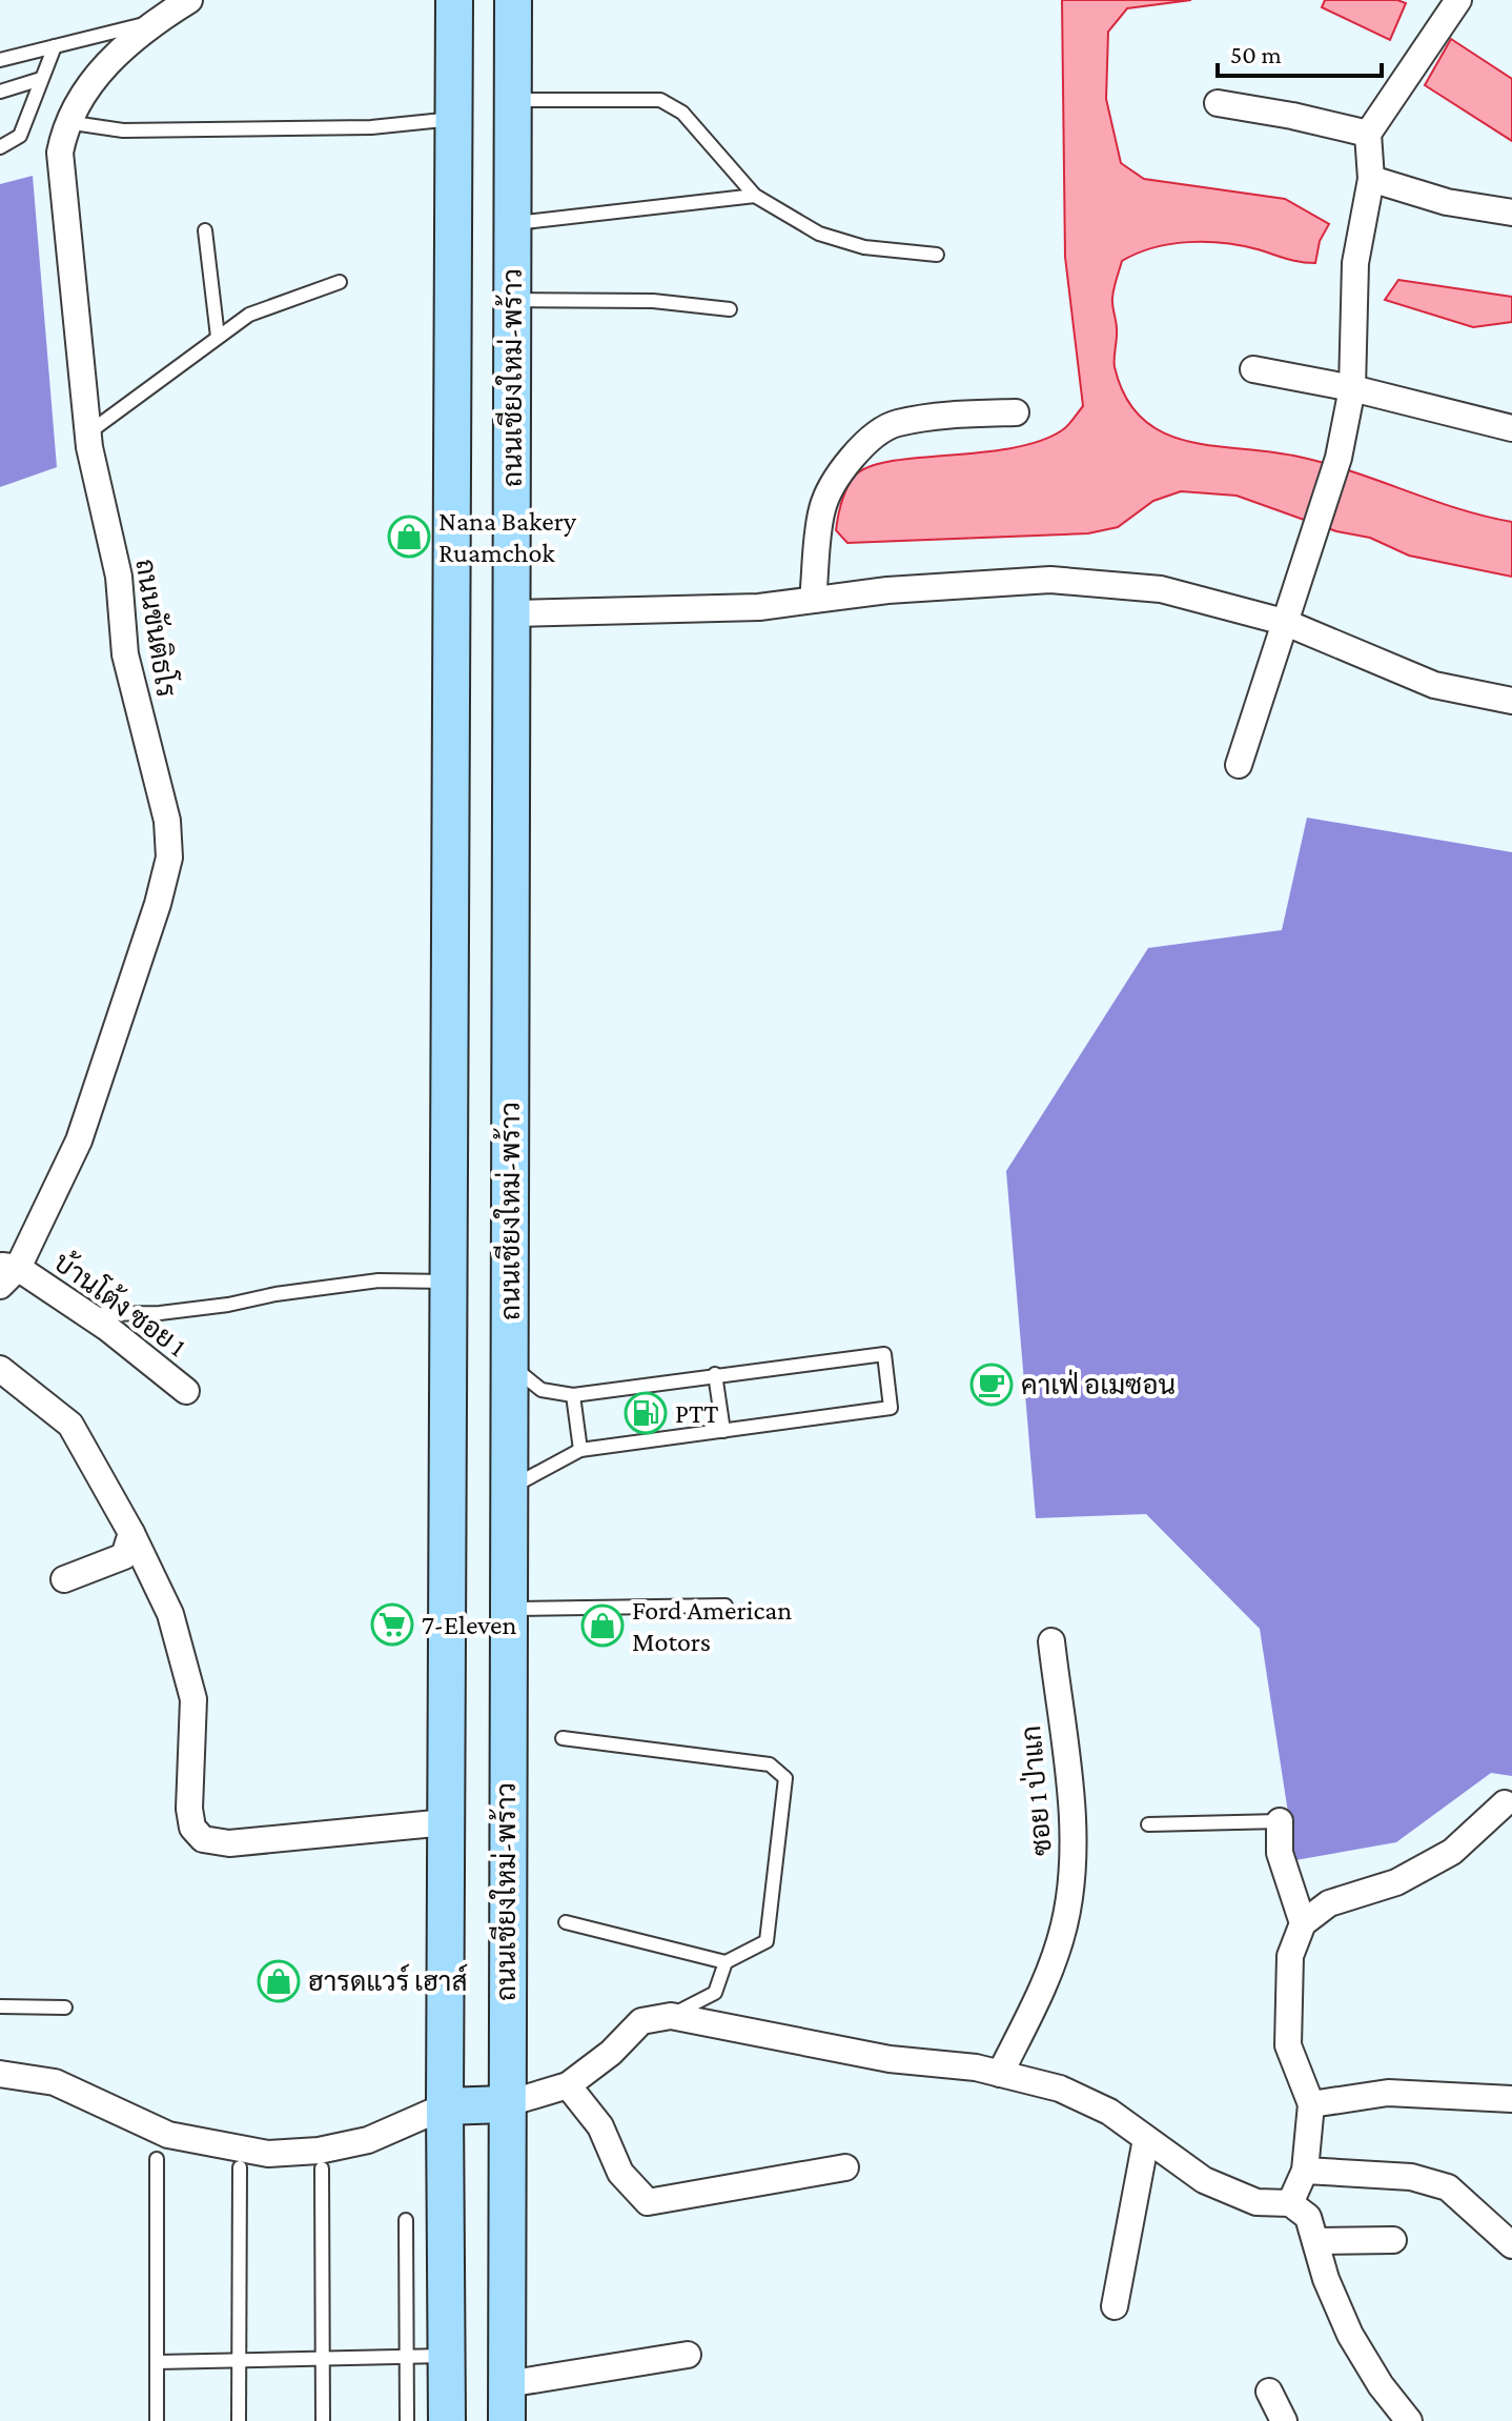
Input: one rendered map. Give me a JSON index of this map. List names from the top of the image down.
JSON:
{
  "streets": {
    "main road": ["ถนนเชียงใหม่-พร้าว"],
    "street": ["ถนนขันติธโร", "บ้านโต้ง ซอย 1", "ซอย 1 ป่าแก"]
  },
  "crossings": [
    ["ถนนขันติธโร", "บ้านโต้ง ซอย 1"]
  ],
  "places": {
    "shop": ["Nana Bakery Ruamchok", "Ford American Motors", "ฮารดแวร์ เฮาส์"],
    "cafe": ["คาเฟ่ อเมซอน"],
    "fuel station": ["PTT"],
    "supermarket": ["7-Eleven"]
  },
  "scale_bar": "50 m"
}
